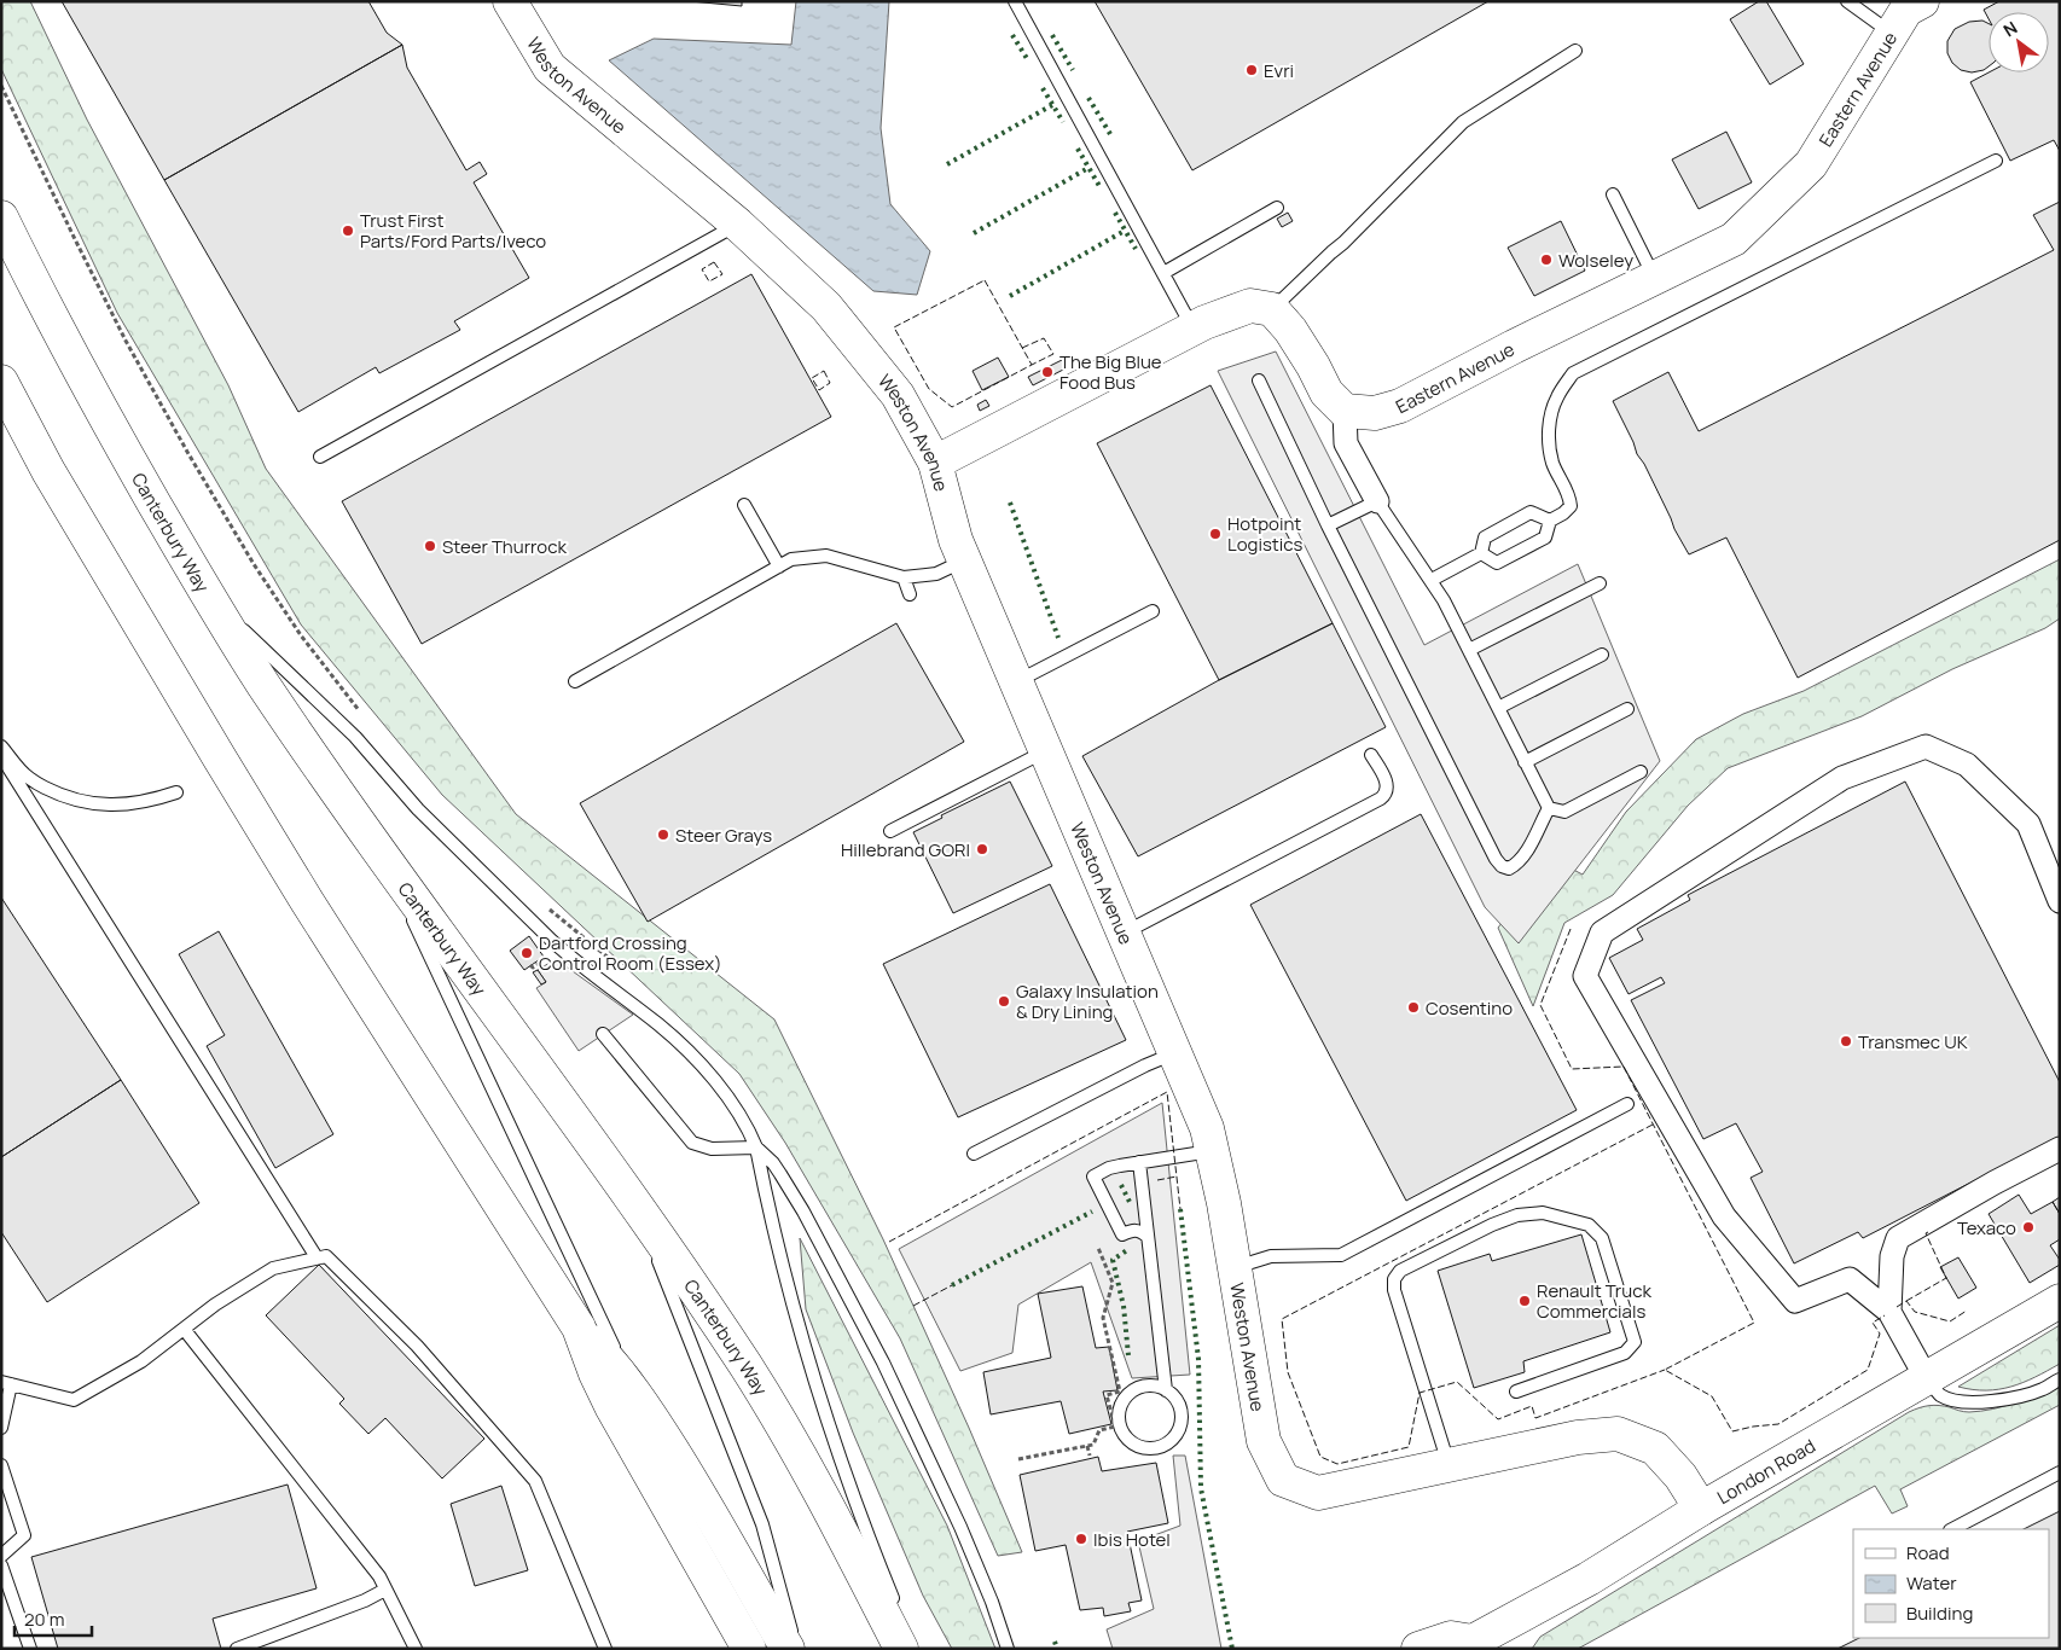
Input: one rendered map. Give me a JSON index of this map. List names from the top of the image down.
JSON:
{
  "streets": {
    "main road": [
      "Weston Avenue",
      "Eastern Avenue",
      "Canterbury Way",
      "London Road"
    ]
  },
  "crossings": [
    ["Weston Avenue", "London Road"]
  ],
  "places": [
    "Evri",
    "Trust First Parts/Ford Parts/Iveco",
    "Wolseley",
    "The Big Blue Food Bus",
    "Hotpoint Logistics",
    "Steer Thurrock",
    "Steer Grays",
    "Hillebrand GORI",
    "Dartford Crossing Control Room (Essex)",
    "Galaxy Insulation & Dry Lining",
    "Cosentino",
    "Transmec UK",
    "Texaco",
    "Renault Truck Commercials",
    "Ibis Hotel"
  ],
  "legend": ["Road", "Water", "Building"],
  "scale_bar": "20 m",
  "north": "top left"
}
